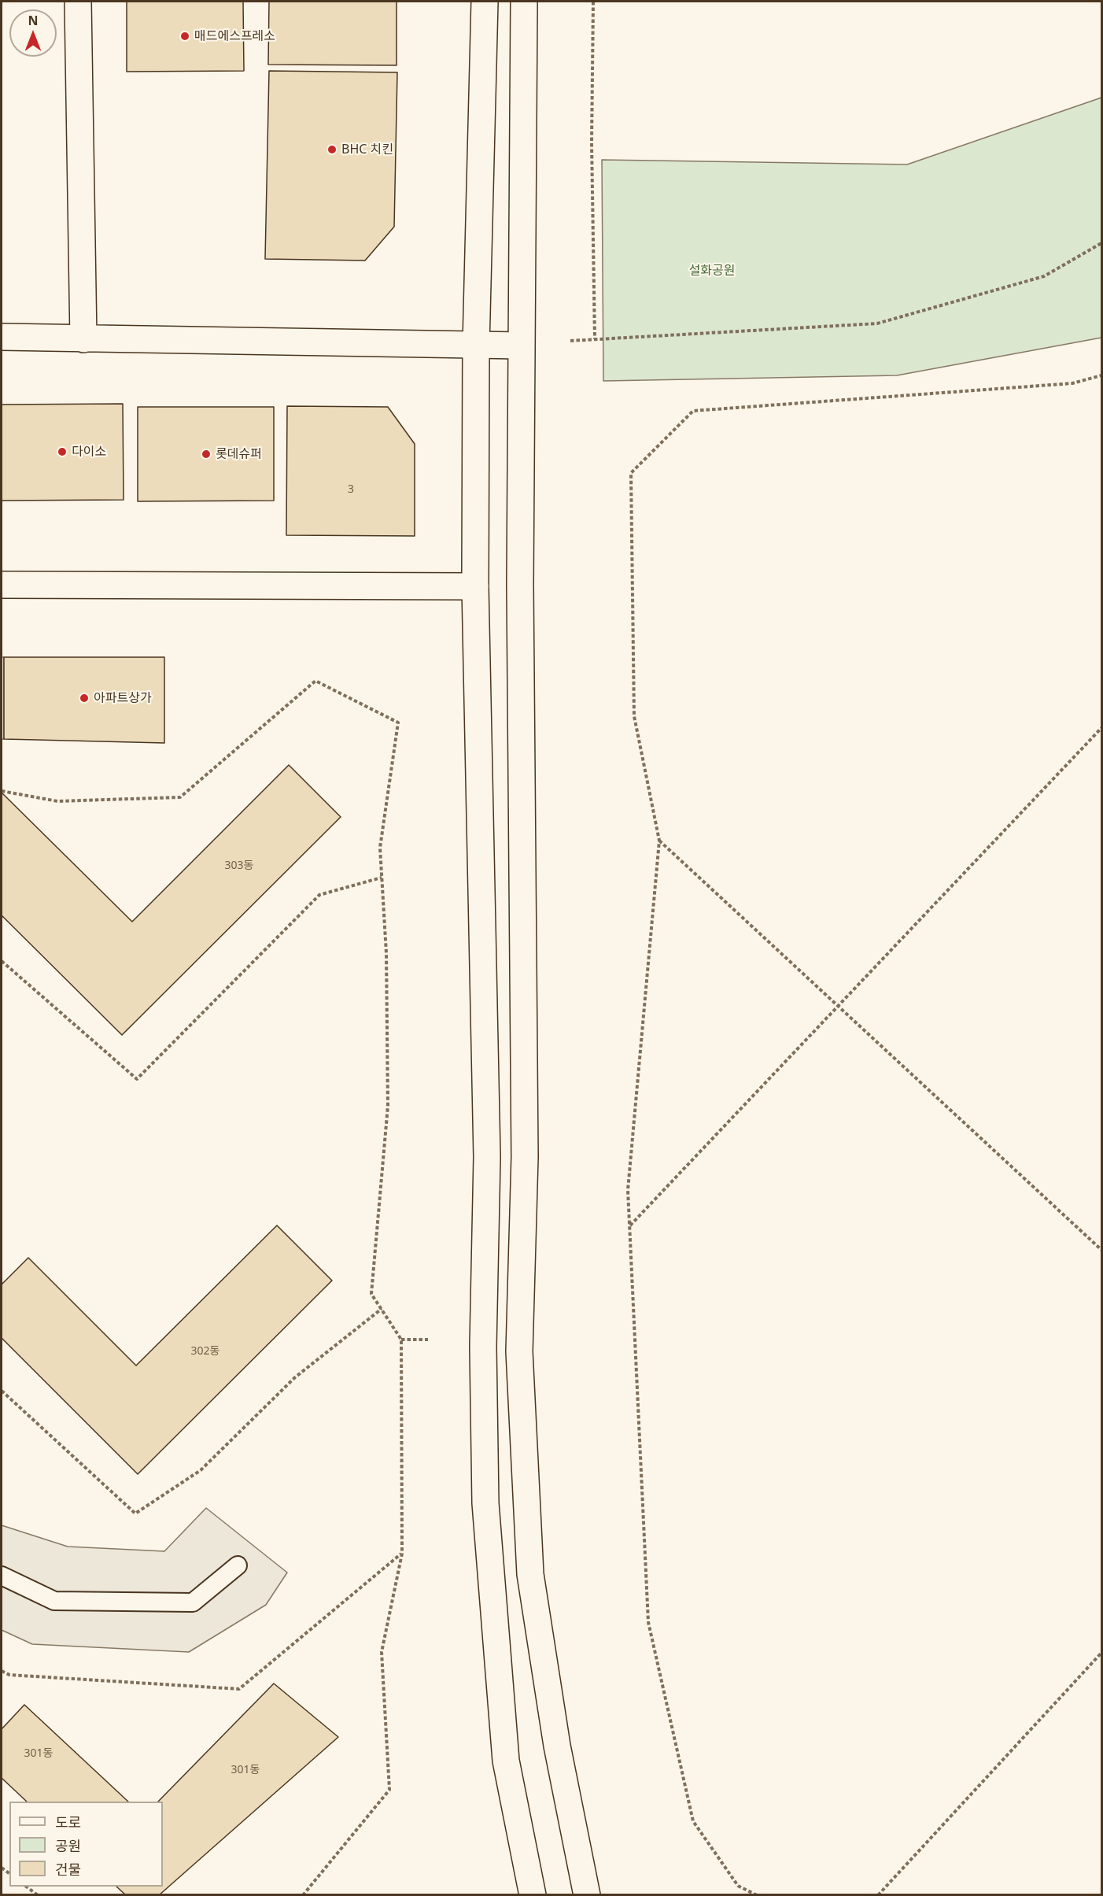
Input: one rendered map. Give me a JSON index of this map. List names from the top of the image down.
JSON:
{
  "parks": ["설화공원"],
  "places": [
    "매드에스프레소",
    "BHC 치킨",
    "다이소",
    "롯데슈퍼",
    "아파트상가"
  ],
  "house_numbers": [
    "3",
    "303동",
    "302동",
    "301동",
    "301동"
  ],
  "legend": ["도로", "공원", "건물"],
  "north": "top"
}
